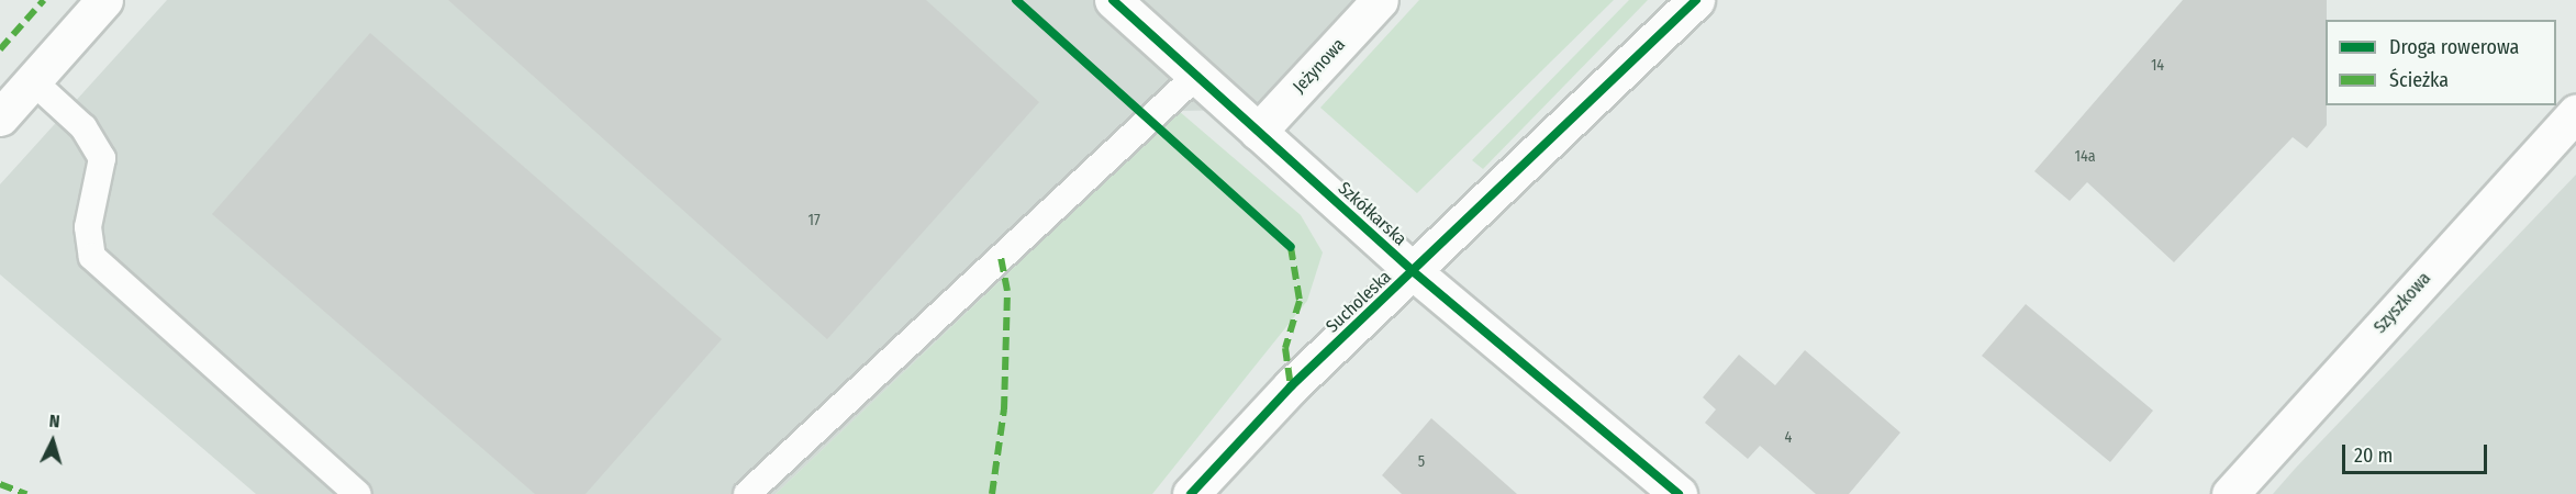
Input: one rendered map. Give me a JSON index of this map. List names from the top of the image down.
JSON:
{
  "streets": {
    "street": [
      "Jeżynowa",
      "Szkółkarska",
      "Sucholeska",
      "Szyszkowa"
    ]
  },
  "crossings": [
    ["Jeżynowa", "Szkółkarska"],
    ["Szkółkarska", "Sucholeska"]
  ],
  "house_numbers": [
    "14",
    "14a",
    "17",
    "4",
    "5"
  ],
  "legend": ["Droga rowerowa", "Ścieżka"],
  "scale_bar": "20 m",
  "north": "top"
}
